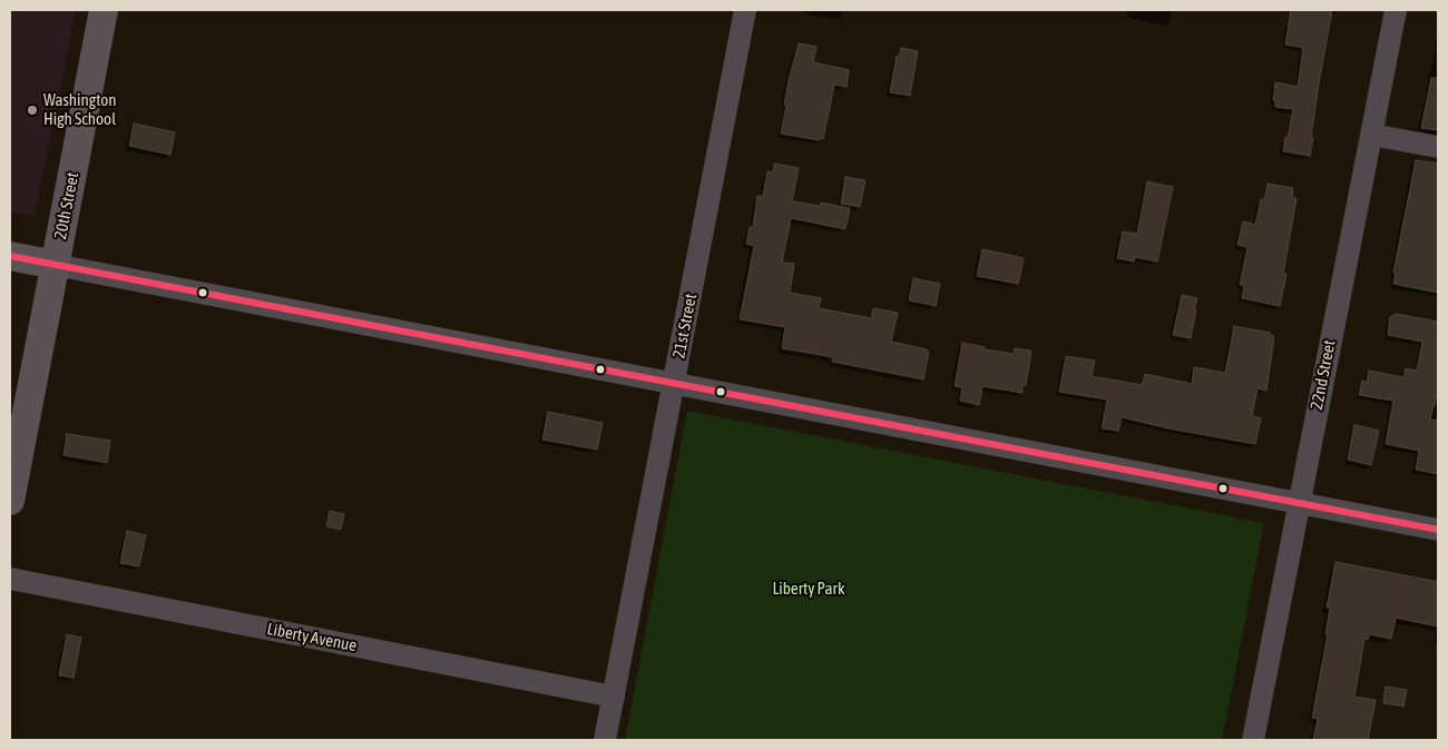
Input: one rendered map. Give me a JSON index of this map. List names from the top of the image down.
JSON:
{
  "streets": {
    "main road": ["20th Street"],
    "street": ["21st Street", "22nd Street", "Liberty Avenue"]
  },
  "crossings": [
    ["21st Street", "Liberty Avenue"]
  ],
  "parks": ["Liberty Park"],
  "places": ["Washington High School"]
}
